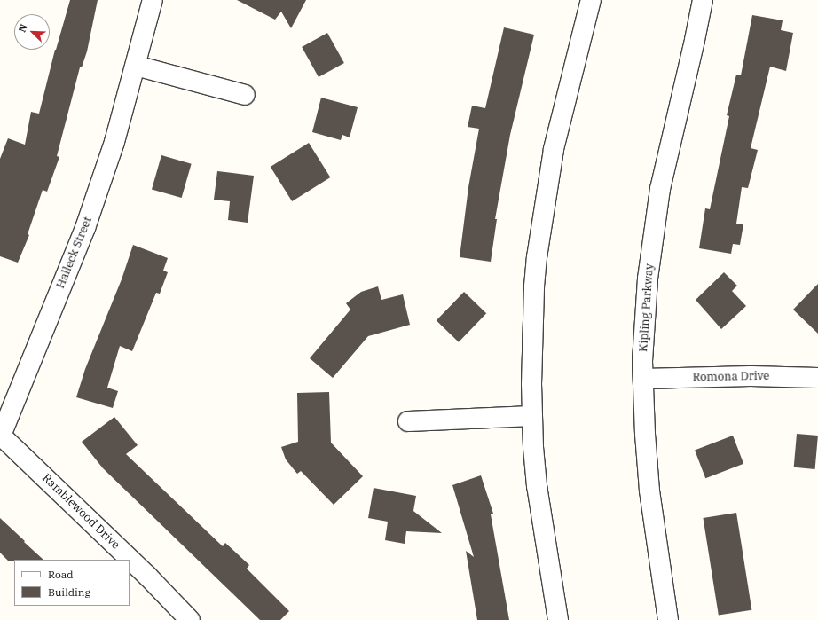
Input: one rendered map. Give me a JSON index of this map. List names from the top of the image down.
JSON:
{
  "streets": {
    "street": [
      "Halleck Street",
      "Kipling Parkway",
      "Romona Drive",
      "Ramblewood Drive"
    ]
  },
  "crossings": [
    ["Halleck Street", "Ramblewood Drive"],
    ["Kipling Parkway", "Romona Drive"]
  ],
  "legend": ["Road", "Building"],
  "north": "top left"
}
